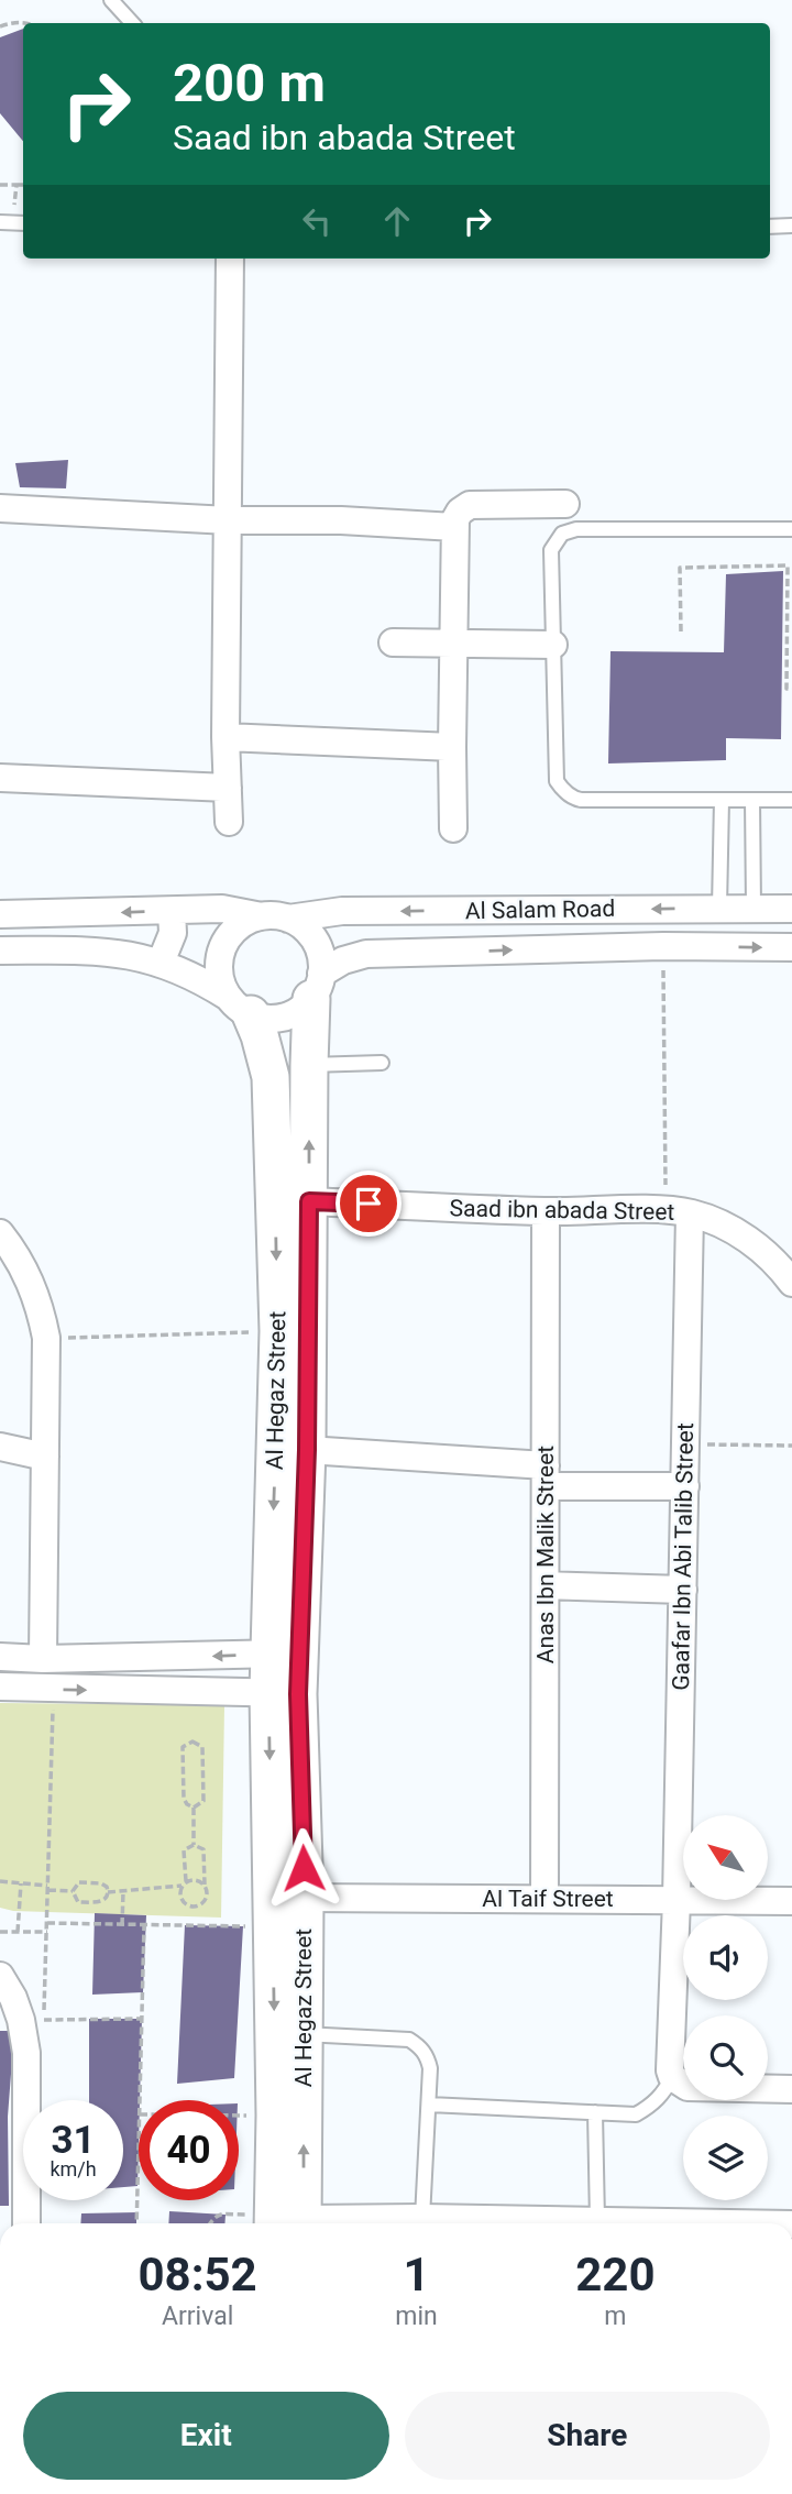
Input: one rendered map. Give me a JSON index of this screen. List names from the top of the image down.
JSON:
{
  "streets": {
    "street": [
      "Al Salam Road",
      "Saad ibn abada Street",
      "Al Hegaz Street",
      "Anas Ibn Malik Street",
      "Gaafar Ibn Abi Talib Street",
      "Al Taif Street"
    ]
  },
  "crossings": [
    ["Al Salam Road", "Al Hegaz Street"],
    ["Saad ibn abada Street", "Al Hegaz Street"],
    ["Saad ibn abada Street", "Anas Ibn Malik Street"],
    ["Saad ibn abada Street", "Gaafar Ibn Abi Talib Street"],
    ["Al Hegaz Street", "Al Taif Street"],
    ["Anas Ibn Malik Street", "Al Taif Street"],
    ["Gaafar Ibn Abi Talib Street", "Al Taif Street"]
  ],
  "north": "top left",
  "page": {
    "turn": ["200 m", "Saad ibn abada Street"],
    "speed": "31 km/h",
    "limit": "40",
    "eta": [
      "08:52",
      "Arrival",
      "1",
      "min",
      "220",
      "m"
    ],
    "buttons": ["Exit", "Share"]
  }
}
